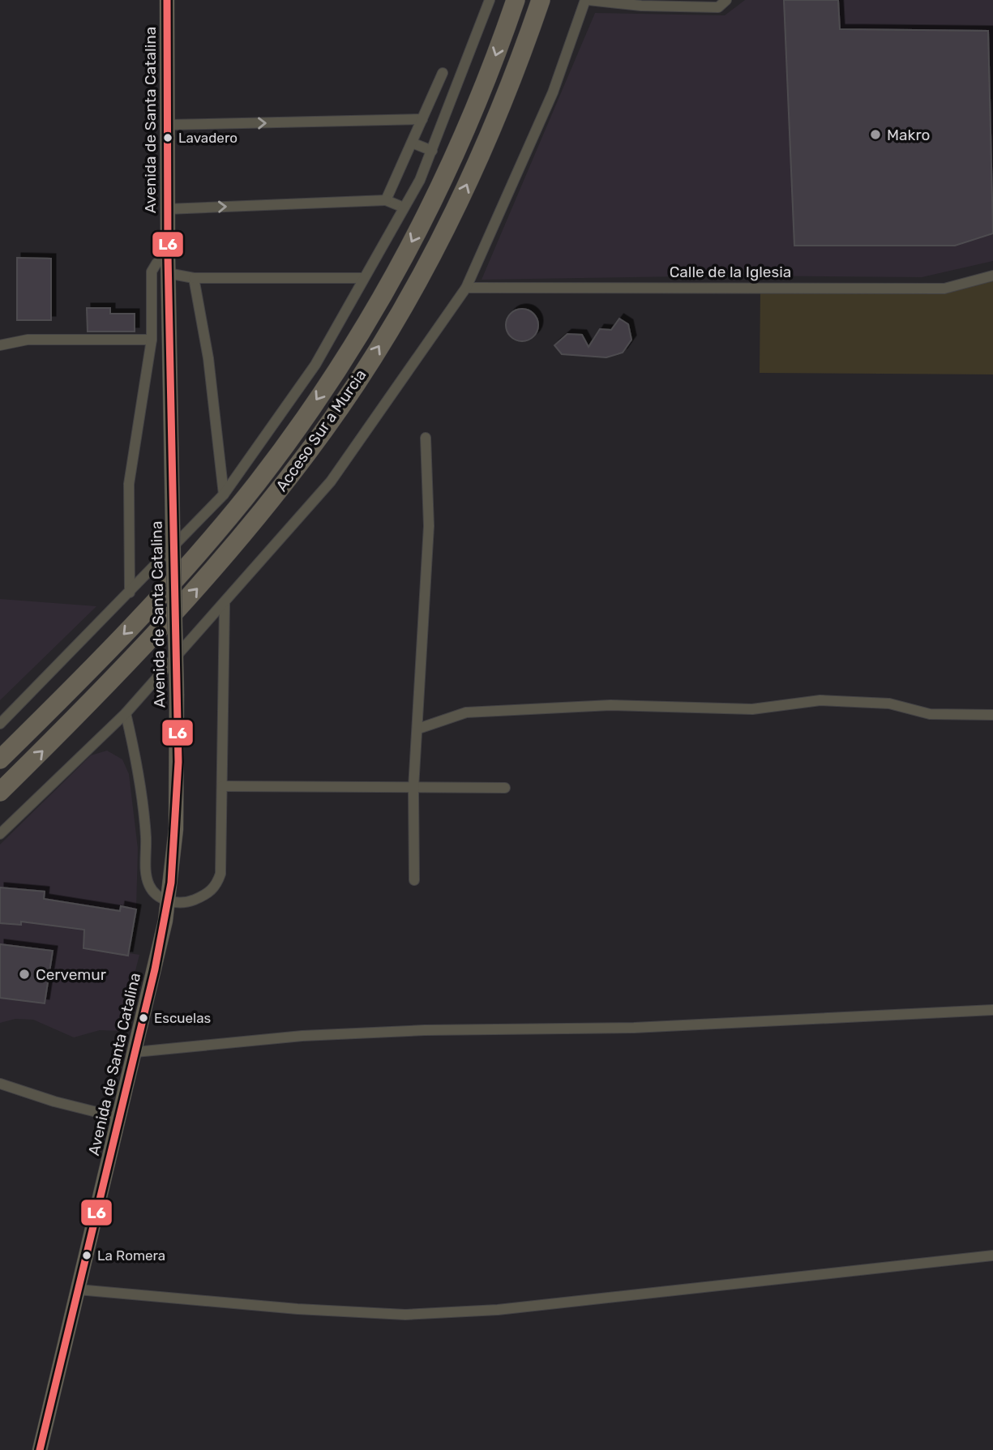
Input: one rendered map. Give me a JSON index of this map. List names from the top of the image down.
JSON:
{
  "streets": {
    "highway": ["Acceso Sur a Murcia"],
    "main road": ["Avenida de Santa Catalina"],
    "street": ["Calle de la Iglesia"]
  },
  "places": [
    "Makro",
    "Lavadero",
    "Cervemur",
    "Escuelas",
    "La Romera"
  ],
  "lines": ["transit line L6"]
}
